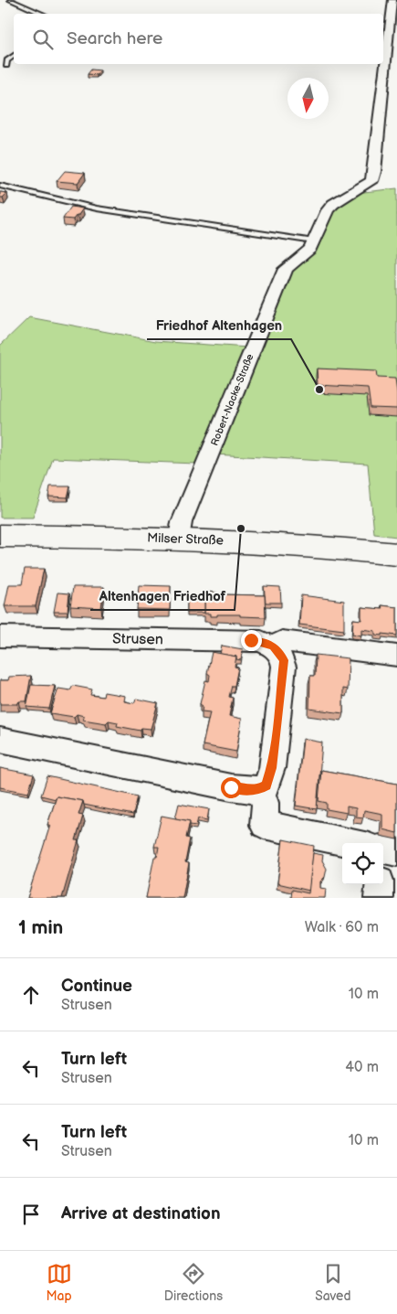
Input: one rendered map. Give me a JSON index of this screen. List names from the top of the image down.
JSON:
{
  "streets": {
    "main road": ["Milser Straße"],
    "street": ["Robert-Nacke-Straße", "Strusen"]
  },
  "crossings": [
    ["Robert-Nacke-Straße", "Milser Straße"]
  ],
  "places": ["Friedhof Altenhagen", "Altenhagen Friedhof"],
  "north": "bottom",
  "page": {
    "search": "Search here",
    "heading": ["1 min", "Walk · 60 m"],
    "list": [
      ["Continue", "Strusen", "10 m"],
      ["Turn left", "Strusen", "40 m"],
      ["Turn left", "Strusen", "10 m"],
      "Arrive at destination"
    ],
    "nav": ["Map", "Directions", "Saved"]
  }
}
